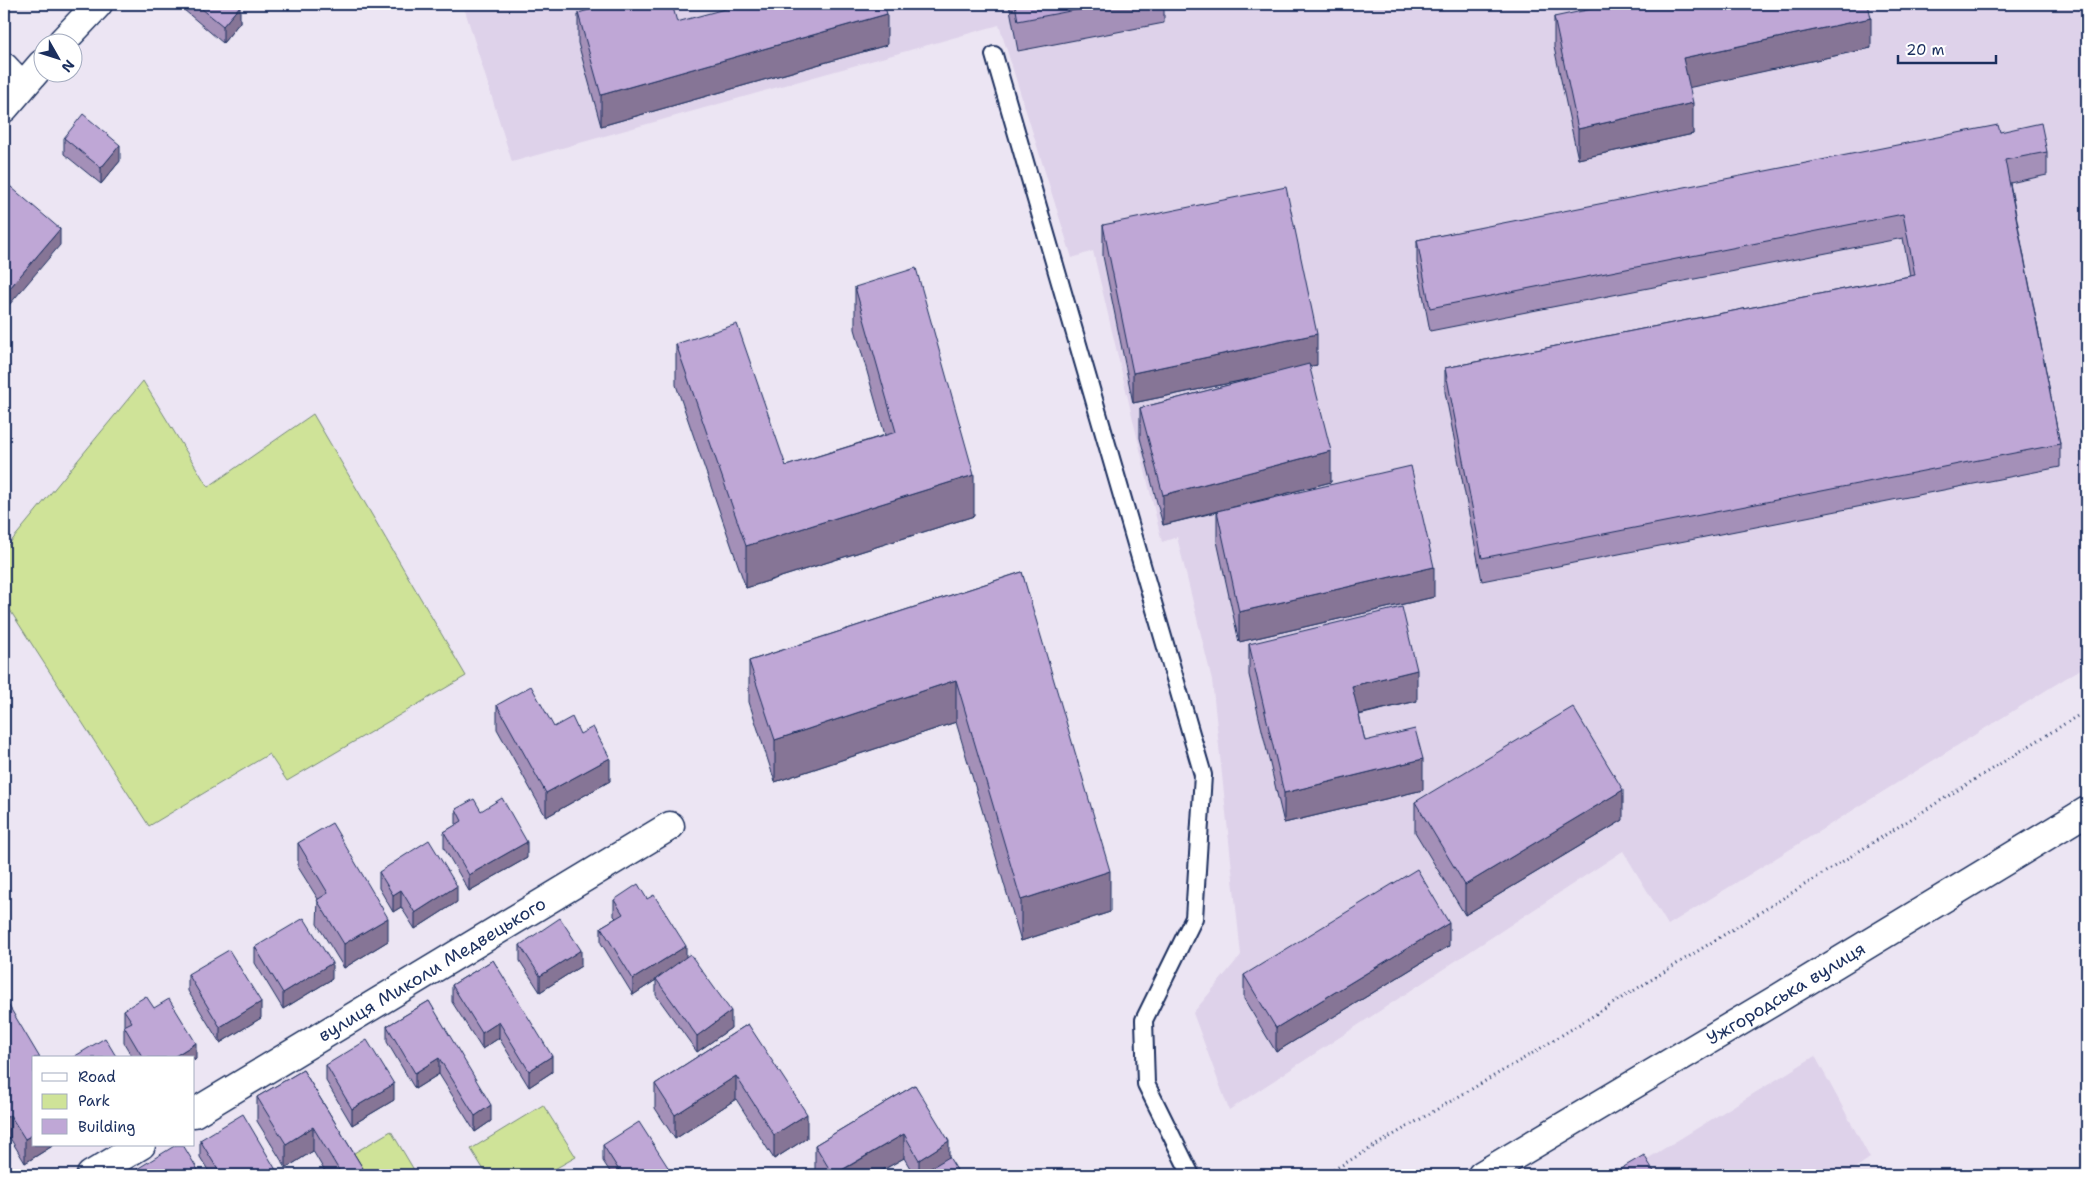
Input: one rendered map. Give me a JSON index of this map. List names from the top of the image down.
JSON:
{
  "streets": {
    "street": ["вулиця Миколи Медвецького", "Ужгородська вулиця"]
  },
  "legend": ["Road", "Park", "Building"],
  "scale_bar": "20 m",
  "north": "bottom right"
}
